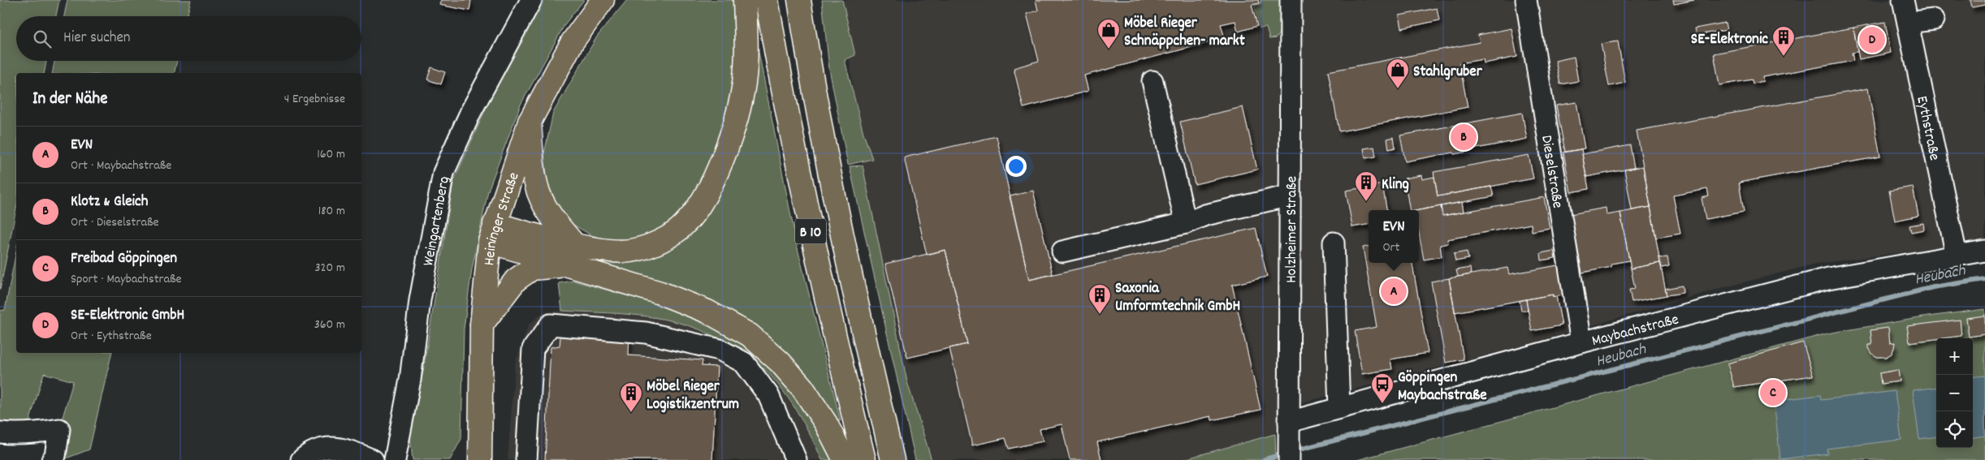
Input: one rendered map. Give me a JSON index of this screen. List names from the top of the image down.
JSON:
{
  "streets": {
    "main road": ["Heininger Straße", "B 10"],
    "street": [
      "Eythstraße",
      "Dieselstraße",
      "Weingartenberg",
      "Holzheimer Straße",
      "Maybachstraße"
    ]
  },
  "crossings": [
    ["Eythstraße", "Maybachstraße"],
    ["Dieselstraße", "Maybachstraße"],
    ["Holzheimer Straße", "Maybachstraße"]
  ],
  "water": ["Heubach"],
  "places": {
    "shop": ["Möbel Rieger Schnäppchen- markt", "Stahlgruber"],
    "building": [
      "SE-Elektronic",
      "Kling",
      "Saxonia Umformtechnik GmbH",
      "Möbel Rieger Logistikzentrum"
    ],
    "bus stop": ["Göppingen Maybachstraße"]
  },
  "page": {
    "search": "Hier suchen",
    "pins": [
      "D",
      "B",
      "A",
      "C"
    ],
    "heading": ["In der Nähe", "4 Ergebnisse"],
    "list": [
      {
        "mark": "A",
        "name": "EVN",
        "note": "Ort · Maybachstraße",
        "value": "160 m"
      },
      {
        "mark": "B",
        "name": "Klotz & Gleich",
        "note": "Ort · Dieselstraße",
        "value": "180 m"
      },
      {
        "mark": "C",
        "name": "Freibad Göppingen",
        "note": "Sport · Maybachstraße",
        "value": "320 m"
      },
      {
        "mark": "D",
        "name": "SE-Elektronic GmbH",
        "note": "Ort · Eythstraße",
        "value": "360 m"
      }
    ],
    "popup": ["EVN", "Ort"],
    "map_buttons": ["+", "−"]
  }
}
